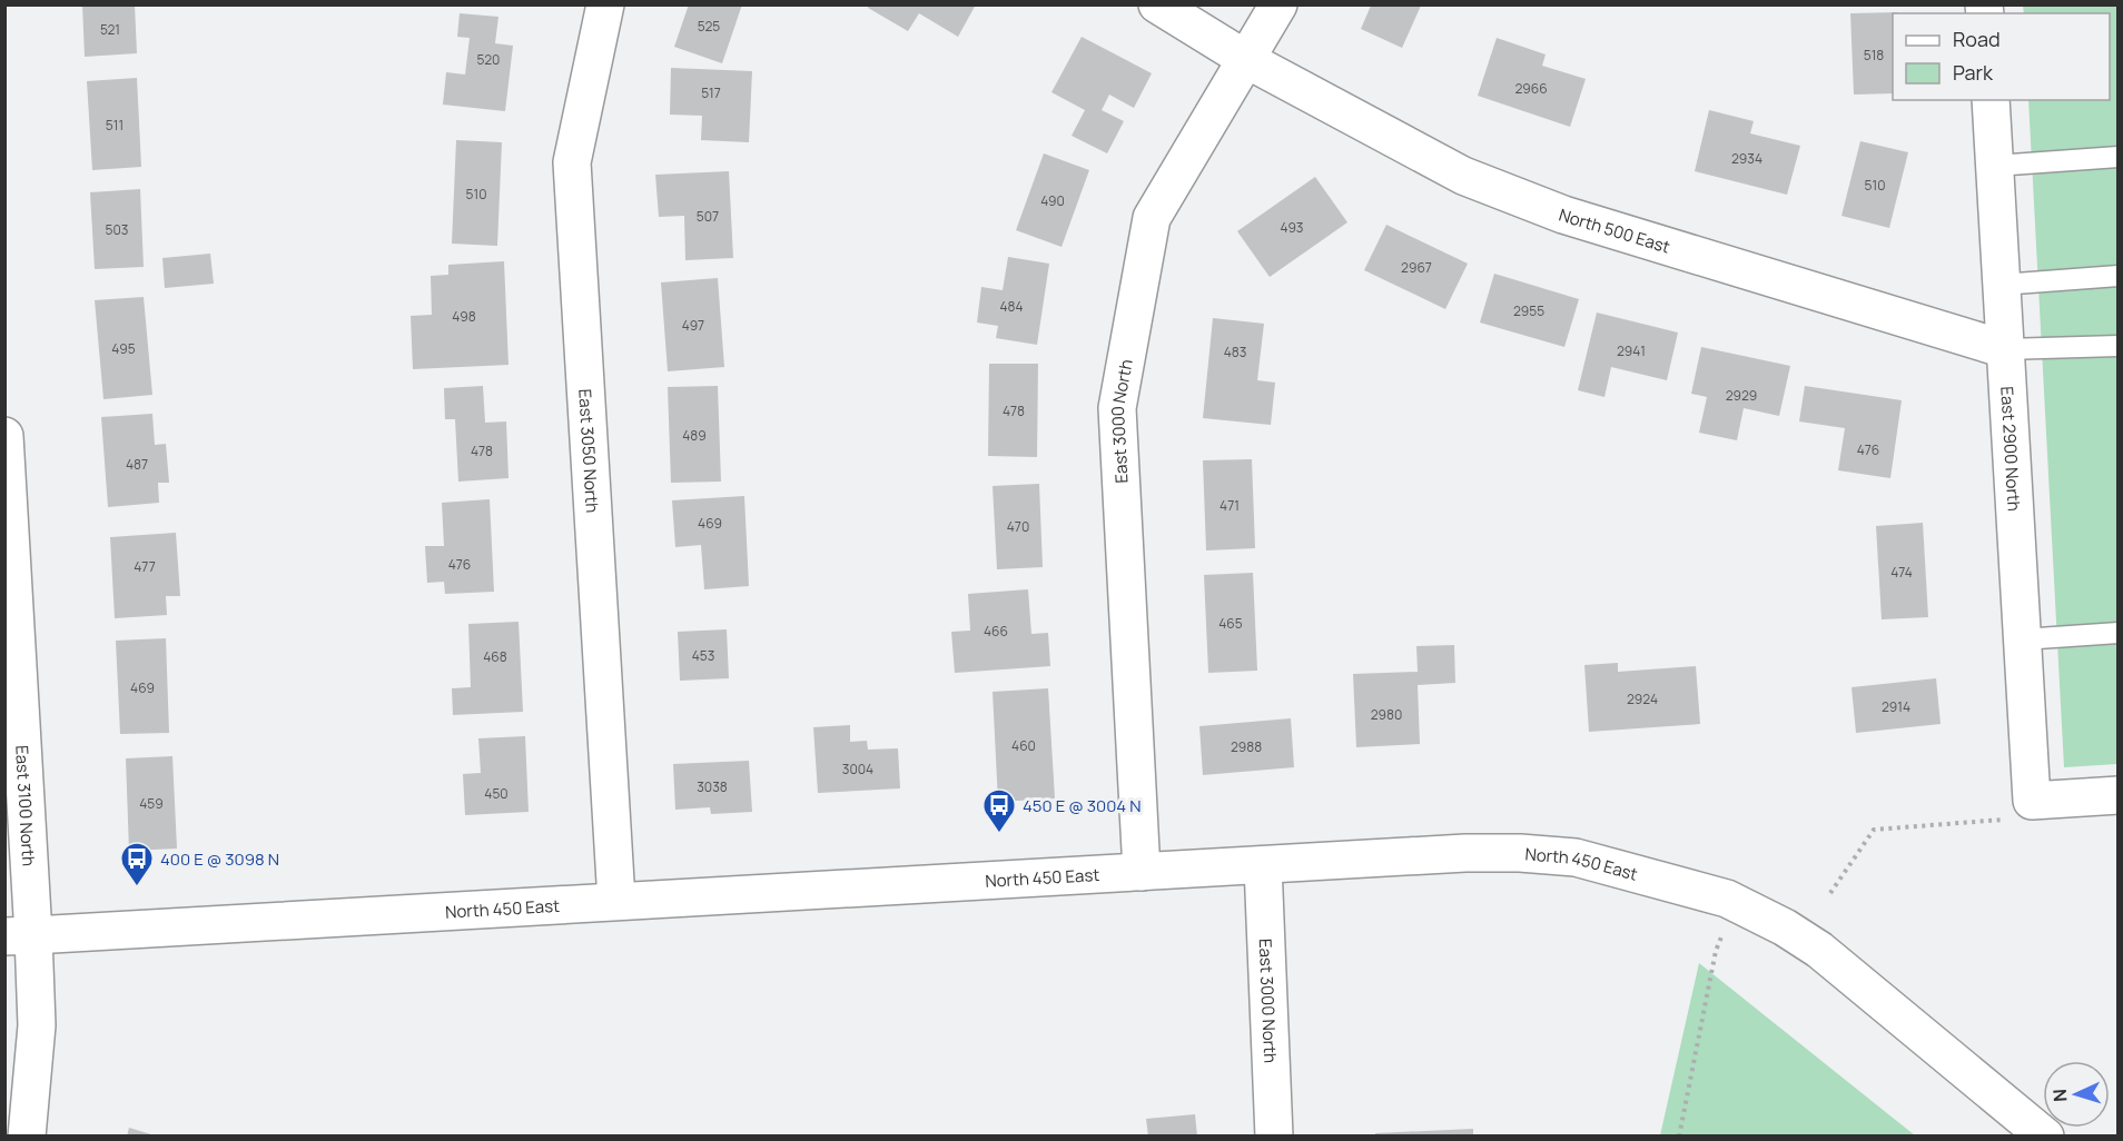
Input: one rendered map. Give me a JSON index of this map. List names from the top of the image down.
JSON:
{
  "streets": {
    "street": [
      "North 500 East",
      "East 3000 North",
      "East 2900 North",
      "East 3050 North",
      "East 3100 North",
      "North 450 East"
    ]
  },
  "crossings": [
    ["North 500 East", "East 3000 North"],
    ["North 500 East", "East 2900 North"],
    ["East 3000 North", "North 450 East"],
    ["East 3050 North", "North 450 East"],
    ["East 3100 North", "North 450 East"]
  ],
  "places": {
    "bus stop": ["450 E @ 3004 N", "400 E @ 3098 N"]
  },
  "house_numbers": [
    "525",
    "521",
    "518",
    "520",
    "2966",
    "517",
    "511",
    "2934",
    "510",
    "510",
    "490",
    "507",
    "493",
    "503",
    "2967",
    "484",
    "2955",
    "498",
    "497",
    "495",
    "2941",
    "483",
    "2929",
    "478",
    "489",
    "476",
    "478",
    "487",
    "471",
    "469",
    "470",
    "476",
    "477",
    "474",
    "465",
    "466",
    "453",
    "468",
    "469",
    "2924",
    "2914",
    "2980",
    "460",
    "2988",
    "3004",
    "3038",
    "450",
    "459"
  ],
  "legend": ["Road", "Park"],
  "north": "left"
}
